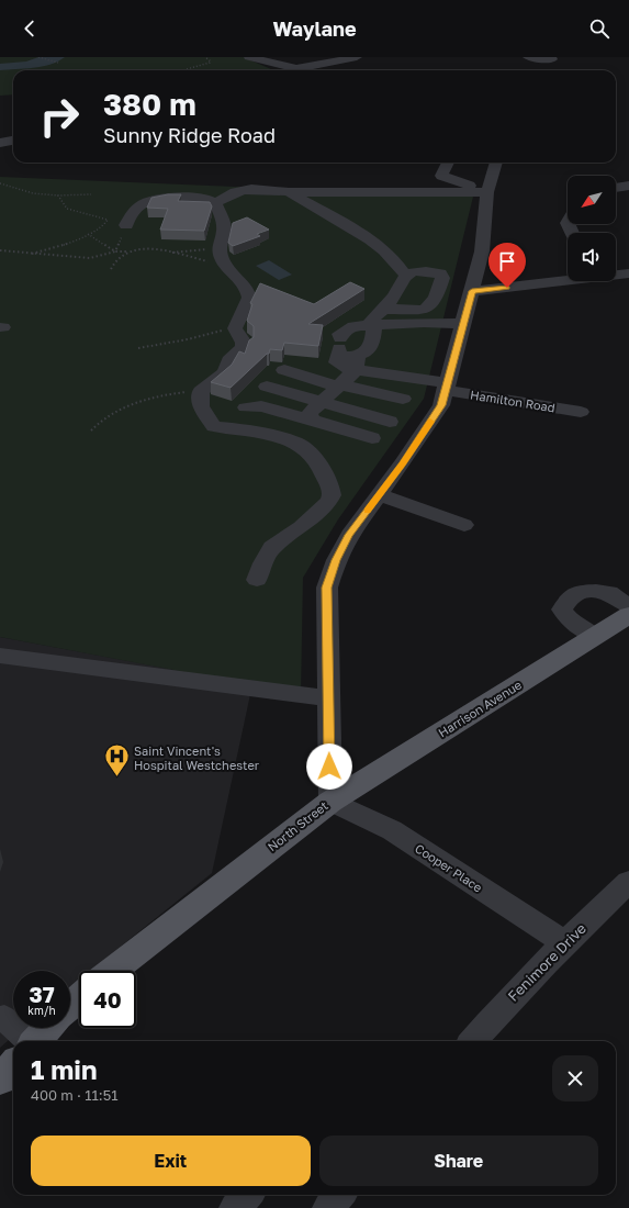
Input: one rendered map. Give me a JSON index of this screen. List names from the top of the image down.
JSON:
{
  "streets": {
    "main road": ["Harrison Avenue", "North Street"],
    "street": ["Hamilton Road", "Cooper Place", "Fenimore Drive"]
  },
  "crossings": [
    ["Hamilton Road", "North Street"],
    ["Harrison Avenue", "North Street"],
    ["Harrison Avenue", "Cooper Place"],
    ["North Street", "Cooper Place"],
    ["Cooper Place", "Fenimore Drive"]
  ],
  "places": {
    "hospital": ["Saint Vincent's Hospital Westchester"]
  },
  "north": "bottom left",
  "page": {
    "header": "Waylane",
    "turn": ["380 m", "Sunny Ridge Road"],
    "speed": "37 km/h",
    "limit": "40",
    "heading": ["1 min", "400 m · 11:51"],
    "buttons": ["Exit", "Share"]
  }
}
